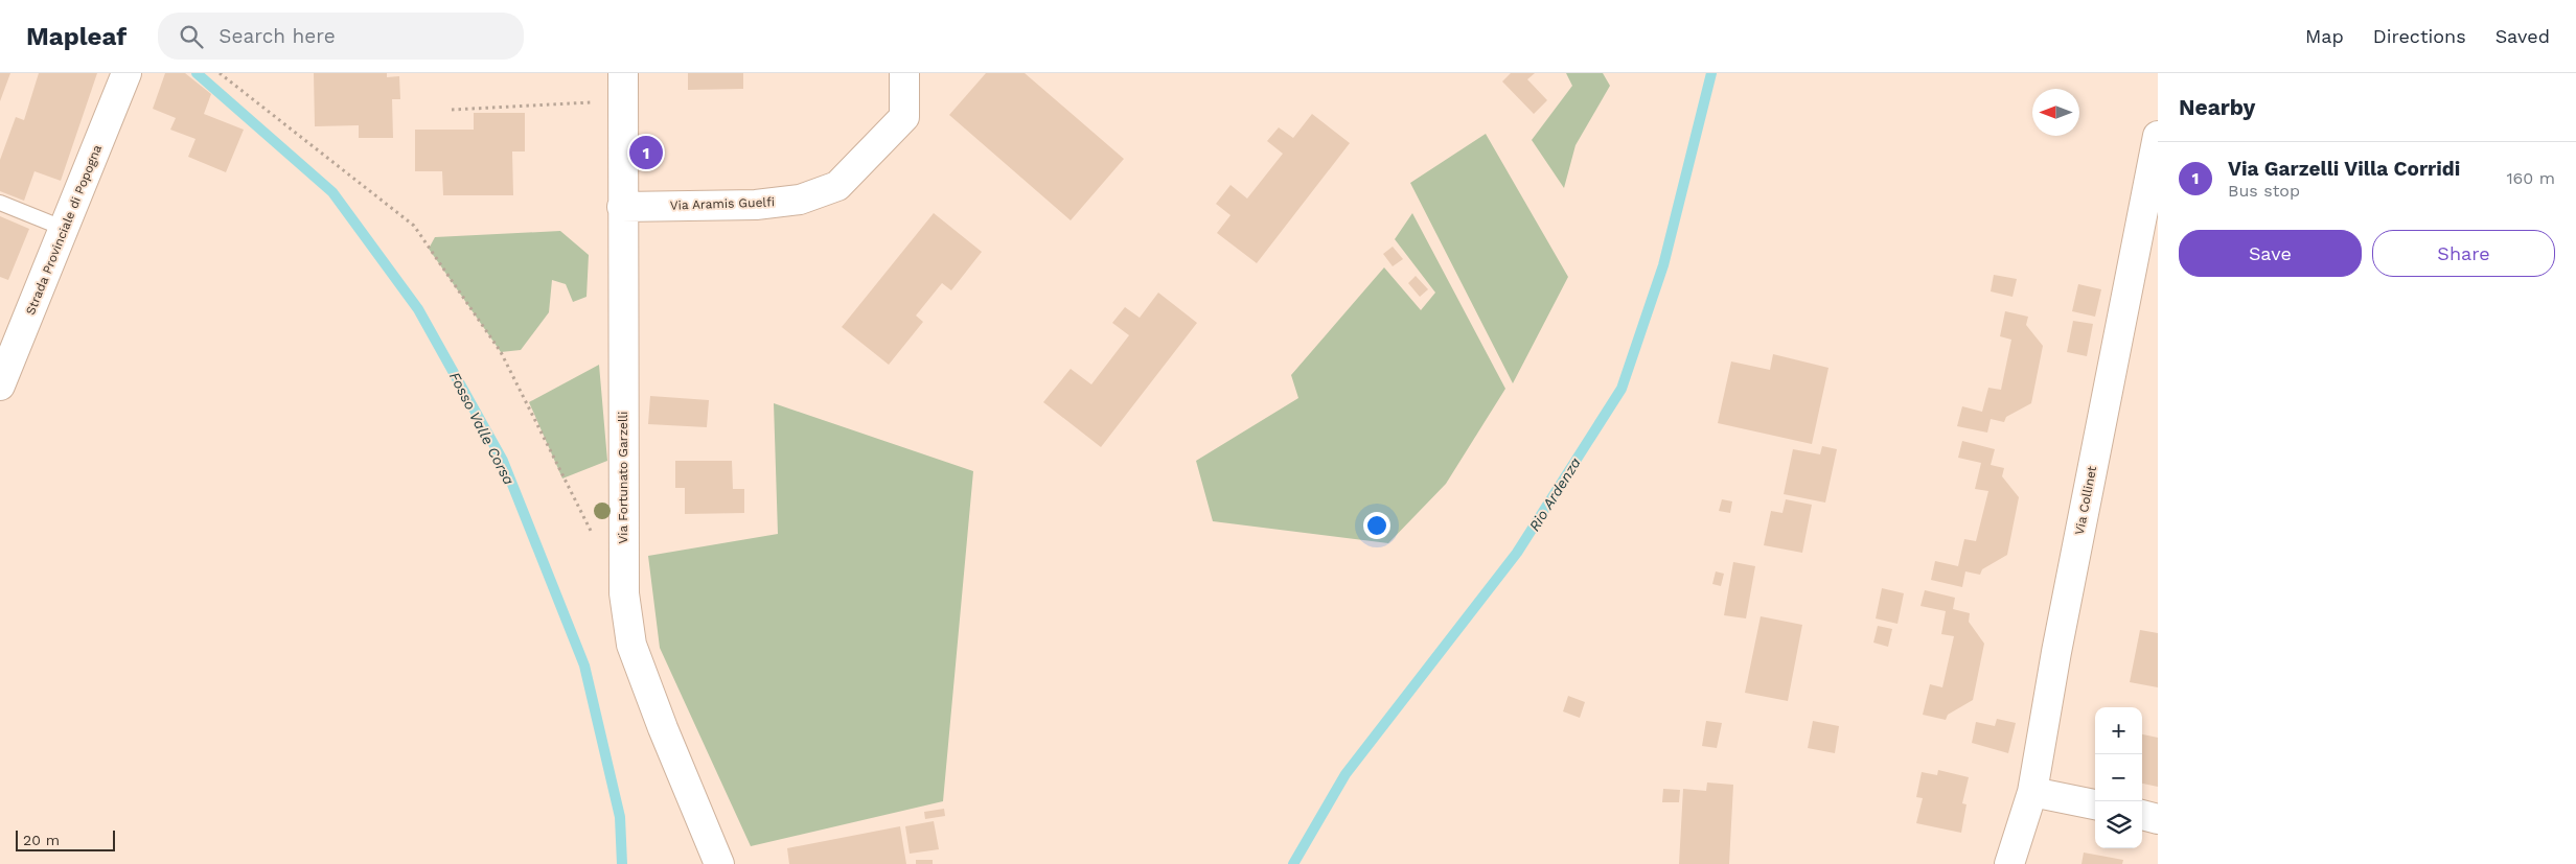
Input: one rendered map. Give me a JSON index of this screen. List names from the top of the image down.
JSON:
{
  "streets": {
    "street": [
      "Via Aramis Guelfi",
      "Strada Provinciale di Popogna",
      "Via Fortunato Garzelli",
      "Via Collinet"
    ]
  },
  "crossings": [
    ["Via Aramis Guelfi", "Via Fortunato Garzelli"]
  ],
  "water": ["Fosso Valle Corsa", "Rio Ardenza"],
  "scale_bar": "20 m",
  "north": "left",
  "page": {
    "header": "Mapleaf",
    "search": "Search here",
    "nav": ["Map", "Directions", "Saved"],
    "heading": "Nearby",
    "pins": "1",
    "list": [
      {
        "mark": "1",
        "name": "Via Garzelli Villa Corridi",
        "note": "Bus stop",
        "value": "160 m"
      }
    ],
    "buttons": ["Save", "Share"],
    "map_buttons": ["+", "−"],
    "scale": "20 m"
  }
}
